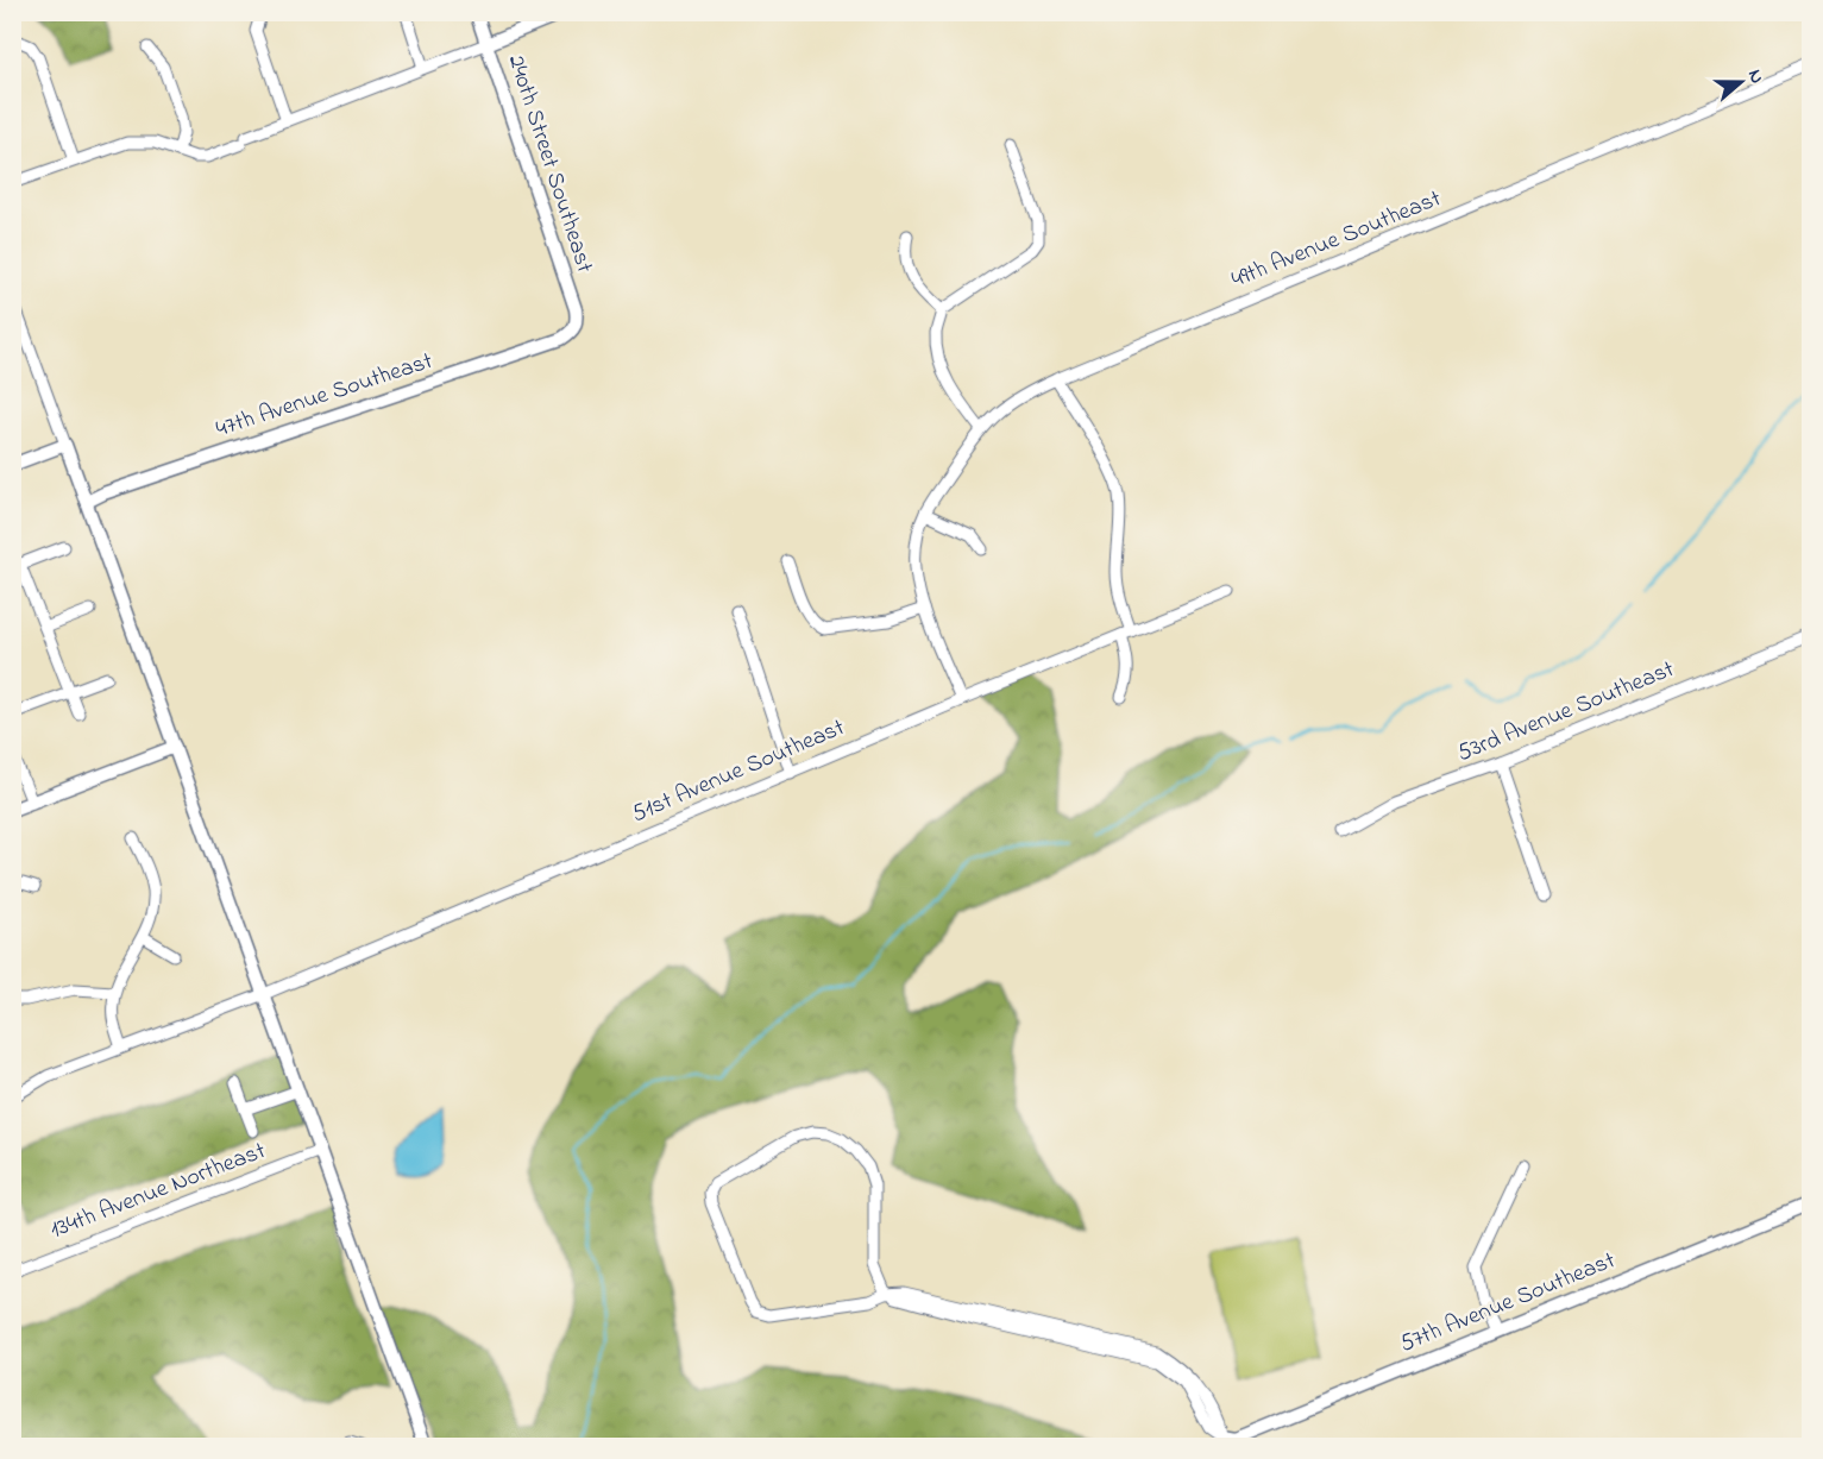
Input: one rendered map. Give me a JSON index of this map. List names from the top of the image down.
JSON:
{
  "streets": {
    "street": [
      "240th Street Southeast",
      "49th Avenue Southeast",
      "47th Avenue Southeast",
      "53rd Avenue Southeast",
      "51st Avenue Southeast",
      "134th Avenue Northeast",
      "57th Avenue Southeast"
    ]
  },
  "crossings": [
    ["240th Street Southeast", "47th Avenue Southeast"]
  ],
  "north": "right"
}
